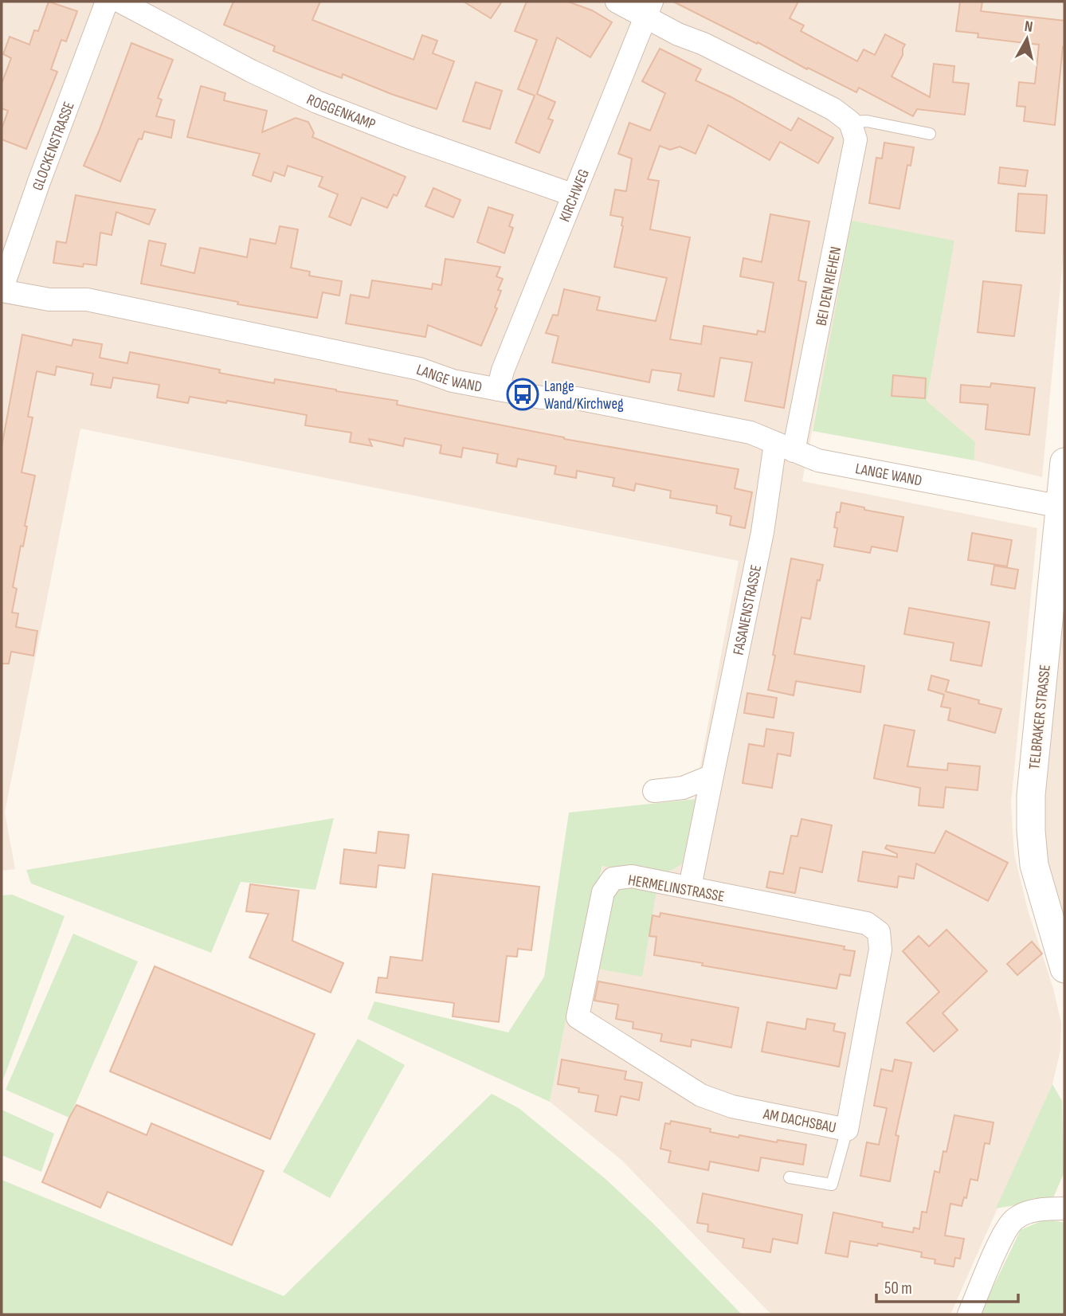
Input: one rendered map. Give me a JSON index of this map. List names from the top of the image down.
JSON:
{
  "streets": {
    "street": [
      "ROGGENKAMP",
      "GLOCKENSTRASSE",
      "KIRCHWEG",
      "BEI DEN RIEHEN",
      "LANGE WAND",
      "FASANENSTRASSE",
      "TELBRAKER STRASSE",
      "HERMELINSTRASSE",
      "AM DACHSBAU"
    ]
  },
  "crossings": [
    ["ROGGENKAMP", "KIRCHWEG"],
    ["GLOCKENSTRASSE", "LANGE WAND"],
    ["KIRCHWEG", "LANGE WAND"],
    ["BEI DEN RIEHEN", "LANGE WAND"],
    ["BEI DEN RIEHEN", "FASANENSTRASSE"],
    ["LANGE WAND", "FASANENSTRASSE"],
    ["LANGE WAND", "TELBRAKER STRASSE"],
    ["FASANENSTRASSE", "HERMELINSTRASSE"],
    ["HERMELINSTRASSE", "AM DACHSBAU"]
  ],
  "places": {
    "bus stop": ["Lange Wand/Kirchweg"]
  },
  "scale_bar": "50 m",
  "north": "top"
}
